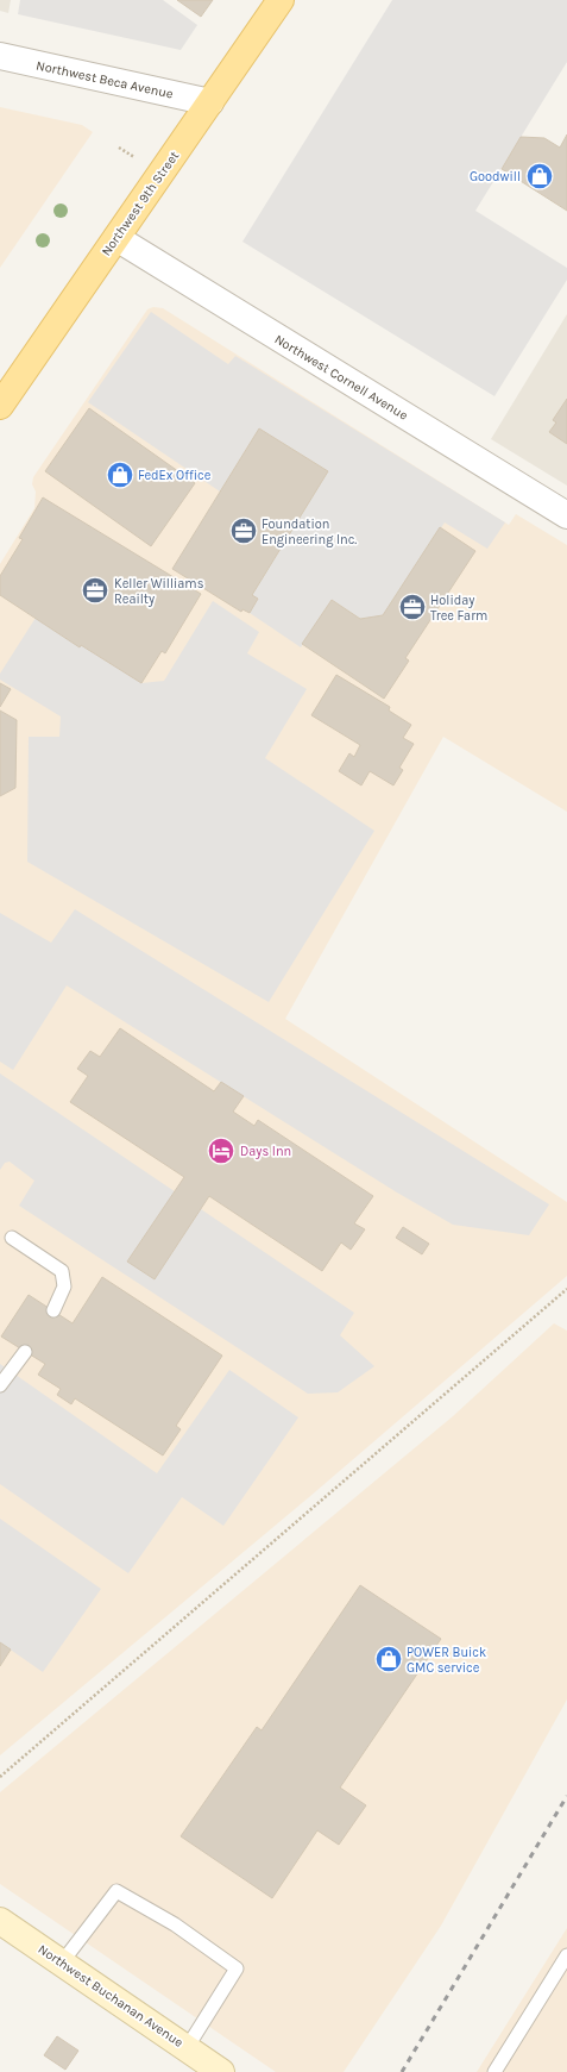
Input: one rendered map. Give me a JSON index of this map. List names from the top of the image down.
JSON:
{
  "streets": {
    "main road": ["Northwest 9th Street"],
    "street": ["Northwest Beca Avenue", "Northwest Cornell Avenue", "Northwest Buchanan Avenue"]
  },
  "crossings": [
    ["Northwest Beca Avenue", "Northwest 9th Street"],
    ["Northwest 9th Street", "Northwest Cornell Avenue"]
  ],
  "places": {
    "shop": ["Goodwill", "FedEx Office", "POWER Buick GMC service"],
    "office": ["Foundation Engineering Inc.", "Keller Williams Reailty", "Holiday Tree Farm"],
    "hotel": ["Days Inn"]
  }
}
